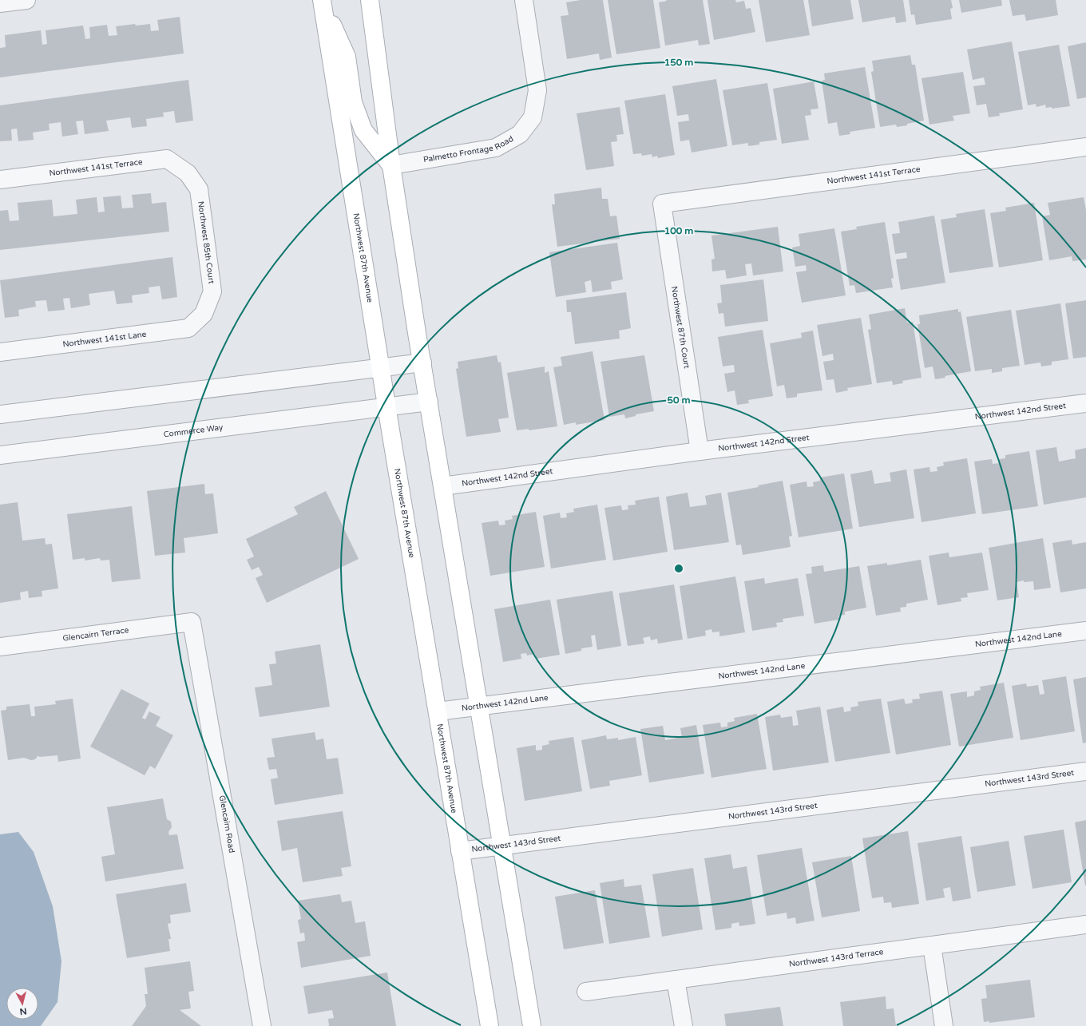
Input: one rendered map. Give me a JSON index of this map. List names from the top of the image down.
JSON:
{
  "streets": {
    "main road": ["Northwest 87th Avenue"],
    "street": [
      "Palmetto Frontage Road",
      "Northwest 141st Terrace",
      "Northwest 85th Court",
      "Northwest 87th Court",
      "Northwest 141st Lane",
      "Northwest 142nd Street",
      "Commerce Way",
      "Glencairn Terrace",
      "Northwest 142nd Lane",
      "Northwest 143rd Street",
      "Glencairn Road",
      "Northwest 143rd Terrace"
    ]
  },
  "crossings": [
    ["Northwest 141st Terrace", "Northwest 85th Court"],
    ["Northwest 141st Terrace", "Northwest 87th Court"],
    ["Northwest 85th Court", "Northwest 141st Lane"],
    ["Northwest 87th Avenue", "Commerce Way"],
    ["Northwest 87th Avenue", "Northwest 142nd Lane"],
    ["Northwest 87th Avenue", "Northwest 143rd Street"],
    ["Northwest 87th Court", "Northwest 142nd Street"],
    ["Glencairn Terrace", "Glencairn Road"]
  ],
  "north": "bottom",
  "rings": ["150 m", "100 m", "50 m"]
}
